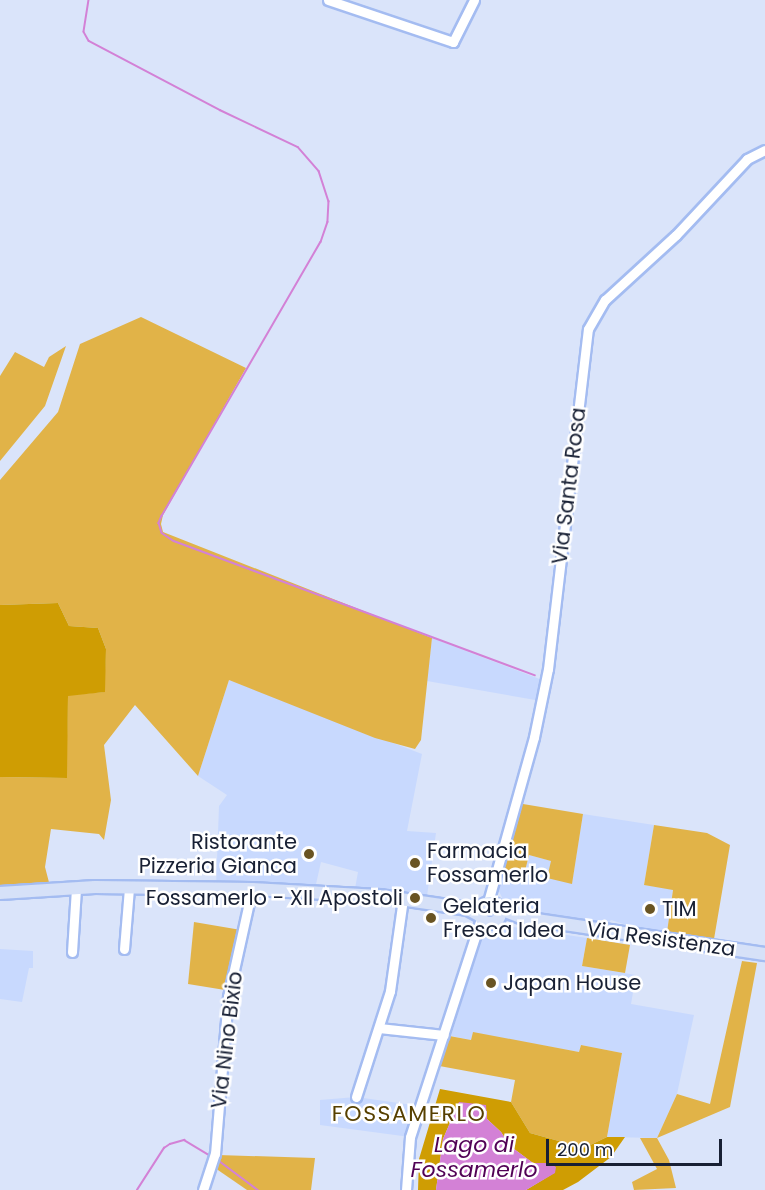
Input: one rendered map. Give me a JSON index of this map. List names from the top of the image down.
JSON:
{
  "streets": {
    "main road": ["Via Resistenza"],
    "street": ["Via Santa Rosa", "Via Nino Bixio"]
  },
  "crossings": [
    ["Via Santa Rosa", "Via Resistenza"],
    ["Via Resistenza", "Via Nino Bixio"]
  ],
  "districts": ["FOSSAMERLO"],
  "water": ["Lago di Fossamerlo"],
  "places": [
    "Ristorante Pizzeria Gianca",
    "Farmacia Fossamerlo",
    "Fossamerlo - XII Apostoli",
    "TIM",
    "Gelateria Fresca Idea",
    "Japan House"
  ],
  "scale_bar": "200 m"
}
